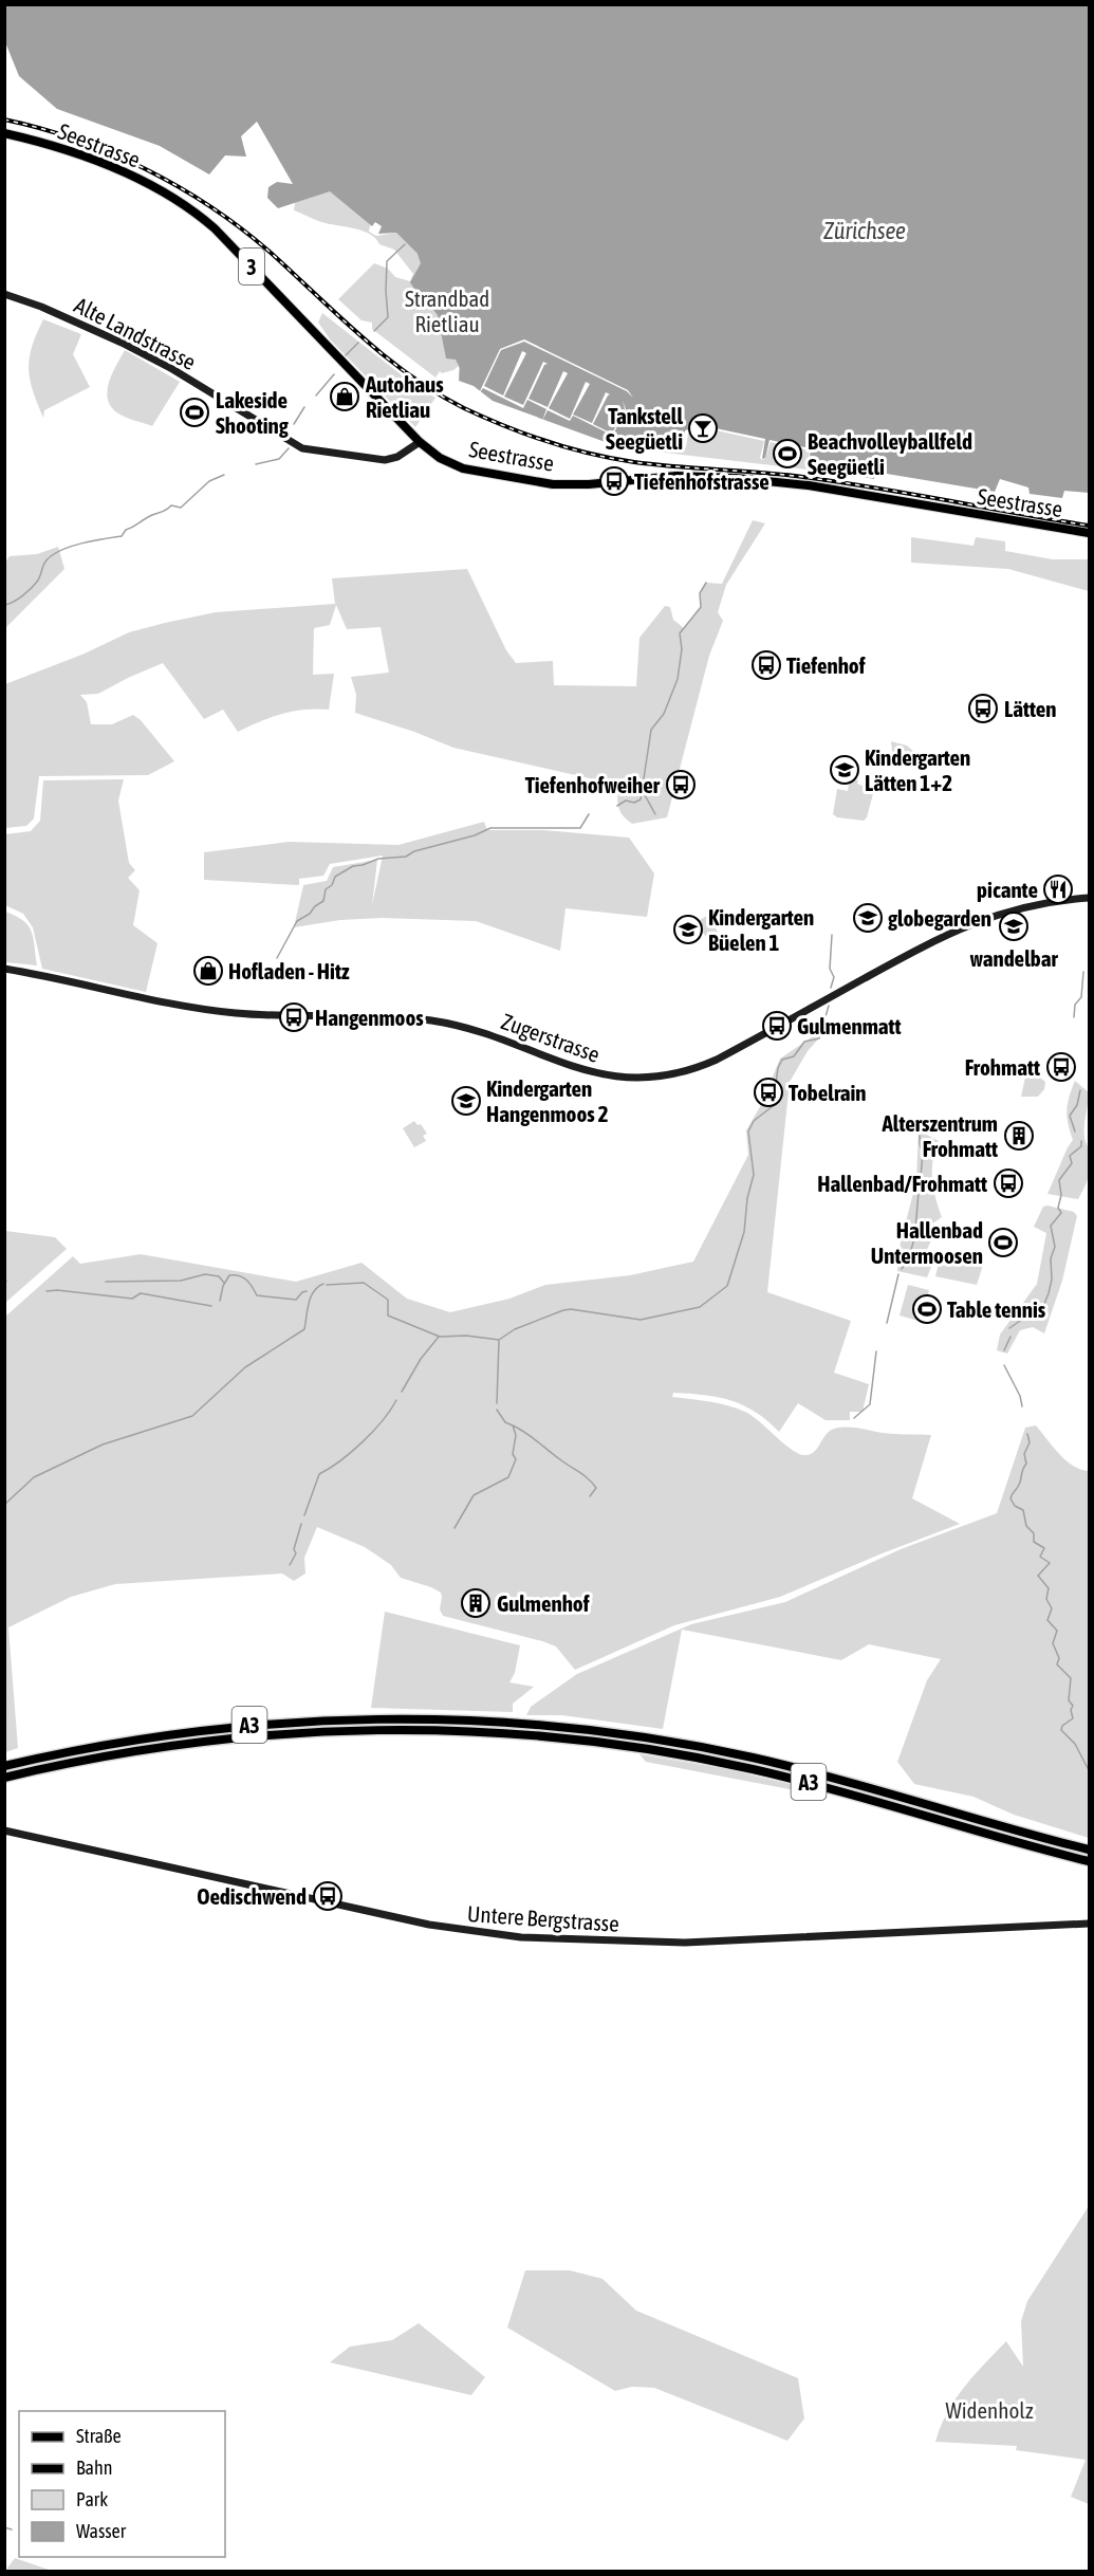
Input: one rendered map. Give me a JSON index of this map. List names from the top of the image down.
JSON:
{
  "streets": {
    "highway": ["A3"],
    "main road": [
      "Seestrasse",
      "3",
      "Alte Landstrasse",
      "Zugerstrasse",
      "Untere Bergstrasse"
    ]
  },
  "crossings": [
    ["Seestrasse", "Alte Landstrasse"]
  ],
  "water": ["Zürichsee"],
  "parks": ["Strandbad Rietliau", "Widenholz"],
  "places": {
    "shop": ["Autohaus Rietliau", "Hofladen - Hitz"],
    "sports": [
      "Lakeside Shooting",
      "Beachvolleyballfeld Seegüetli",
      "Hallenbad Untermoosen",
      "Table tennis"
    ],
    "bar": ["Tankstell Seegüetli"],
    "bus stop": [
      "Tiefenhofstrasse",
      "Tiefenhof",
      "Lätten",
      "Tiefenhofweiher",
      "Hangenmoos",
      "Gulmenmatt",
      "Frohmatt",
      "Tobelrain",
      "Hallenbad/Frohmatt",
      "Oedischwend"
    ],
    "school or university": [
      "Kindergarten Lätten 1+2",
      "globegarden",
      "wandelbar",
      "Kindergarten Büelen 1",
      "Kindergarten Hangenmoos 2"
    ],
    "restaurant": ["picante"],
    "building": ["Alterszentrum Frohmatt", "Gulmenhof"]
  },
  "legend": [
    "Straße",
    "Bahn",
    "Park",
    "Wasser"
  ]
}
